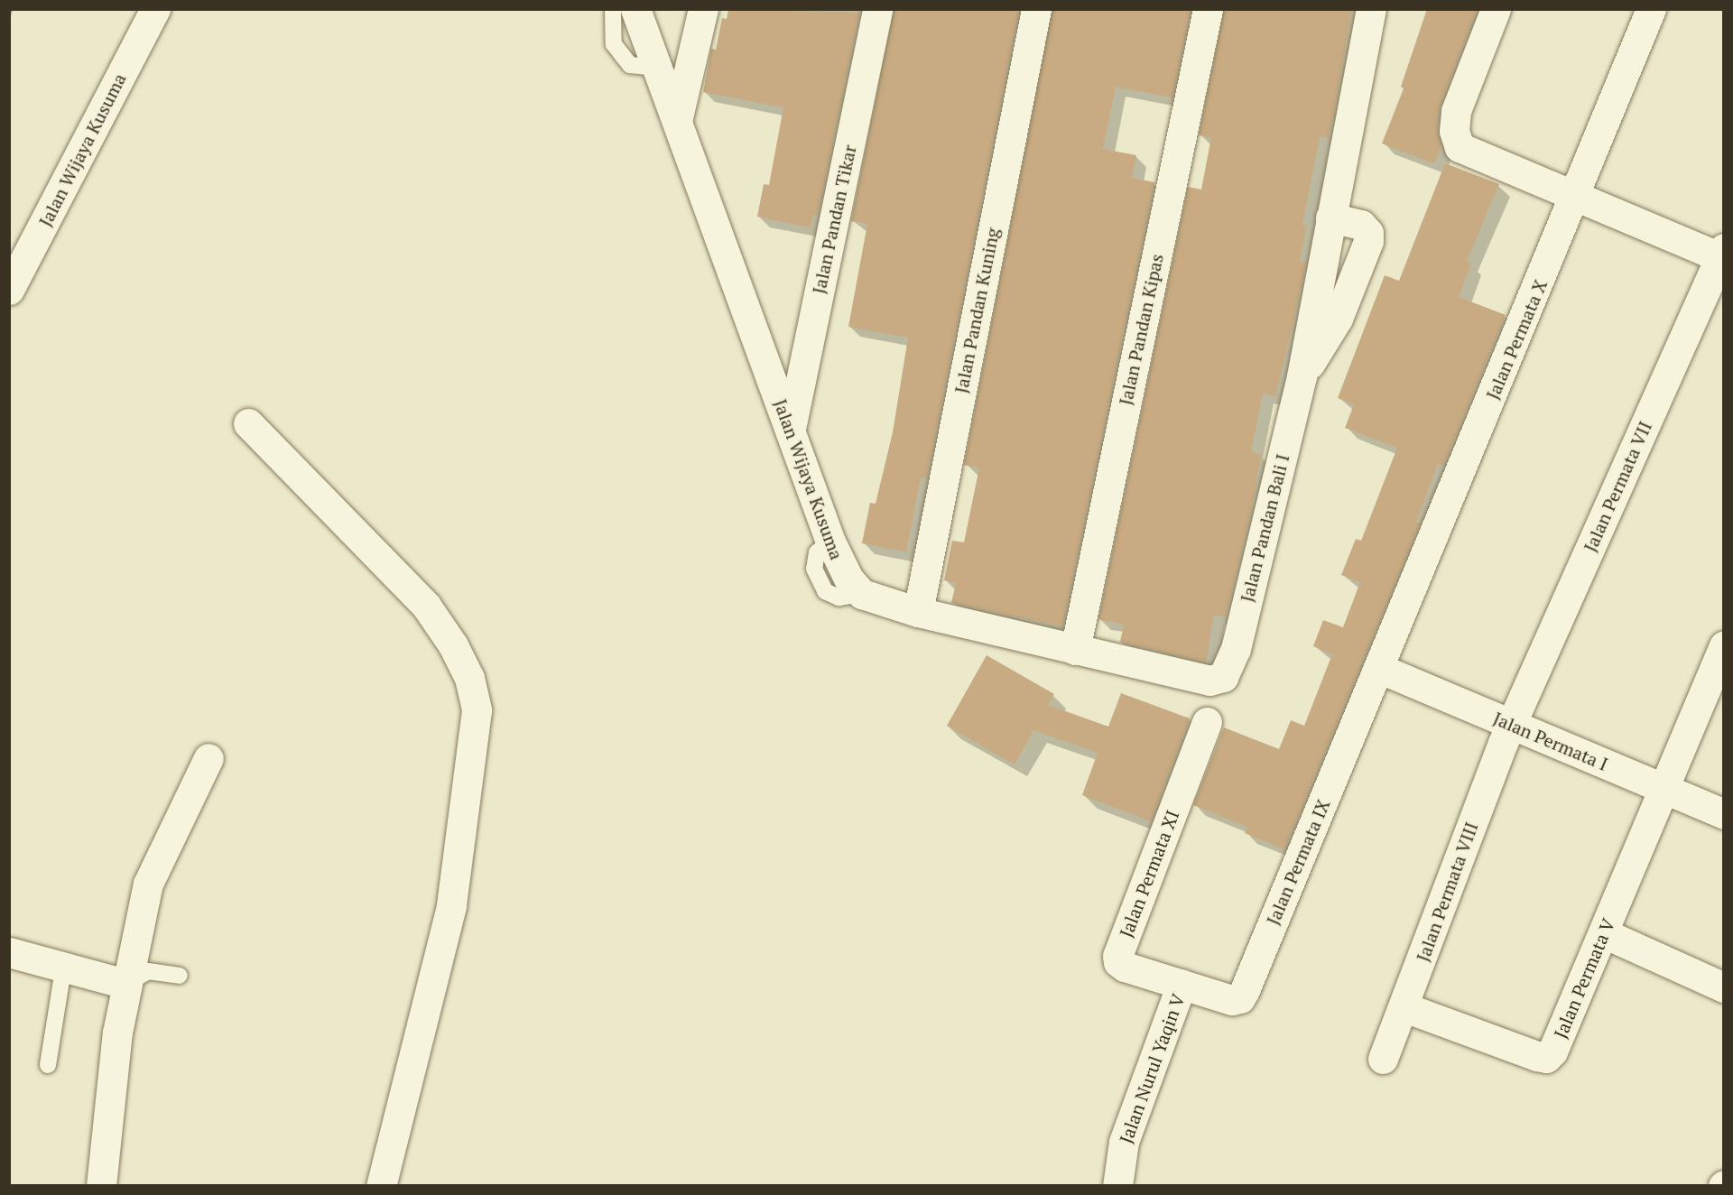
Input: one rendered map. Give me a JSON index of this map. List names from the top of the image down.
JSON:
{
  "streets": {
    "street": [
      "Jalan Wijaya Kusuma",
      "Jalan Pandan Tikar",
      "Jalan Pandan Kuning",
      "Jalan Pandan Kipas",
      "Jalan Permata X",
      "Jalan Permata VII",
      "Jalan Pandan Bali I",
      "Jalan Permata I",
      "Jalan Permata IX",
      "Jalan Permata XI",
      "Jalan Permata VIII",
      "Jalan Permata V",
      "Jalan Nurul Yaqin V"
    ]
  },
  "crossings": [
    ["Jalan Wijaya Kusuma", "Jalan Pandan Tikar"],
    ["Jalan Wijaya Kusuma", "Jalan Pandan Kuning"],
    ["Jalan Wijaya Kusuma", "Jalan Pandan Kipas"],
    ["Jalan Wijaya Kusuma", "Jalan Pandan Bali I"],
    ["Jalan Permata X", "Jalan Permata I"],
    ["Jalan Permata X", "Jalan Permata IX"],
    ["Jalan Permata VII", "Jalan Permata I"],
    ["Jalan Permata VII", "Jalan Permata VIII"],
    ["Jalan Permata I", "Jalan Permata IX"],
    ["Jalan Permata I", "Jalan Permata VIII"],
    ["Jalan Permata I", "Jalan Permata V"],
    ["Jalan Permata IX", "Jalan Permata XI"],
    ["Jalan Permata IX", "Jalan Nurul Yaqin V"],
    ["Jalan Permata XI", "Jalan Nurul Yaqin V"],
    ["Jalan Permata VIII", "Jalan Permata V"]
  ]
}
